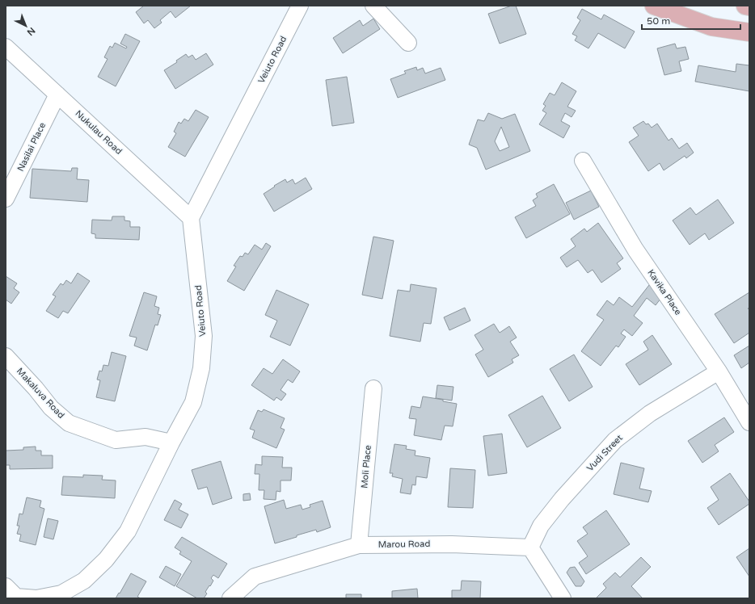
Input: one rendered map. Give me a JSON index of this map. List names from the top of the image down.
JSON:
{
  "streets": {
    "street": [
      "Veiuto Road",
      "Nukulau Road",
      "Nasilai Place",
      "Kavika Place",
      "Makaluva Road",
      "Vudi Street",
      "Moli Place",
      "Marou Road"
    ]
  },
  "crossings": [
    ["Veiuto Road", "Nukulau Road"],
    ["Veiuto Road", "Makaluva Road"],
    ["Nukulau Road", "Nasilai Place"],
    ["Kavika Place", "Vudi Street"],
    ["Vudi Street", "Marou Road"],
    ["Moli Place", "Marou Road"]
  ],
  "scale_bar": "50 m",
  "north": "bottom right"
}
